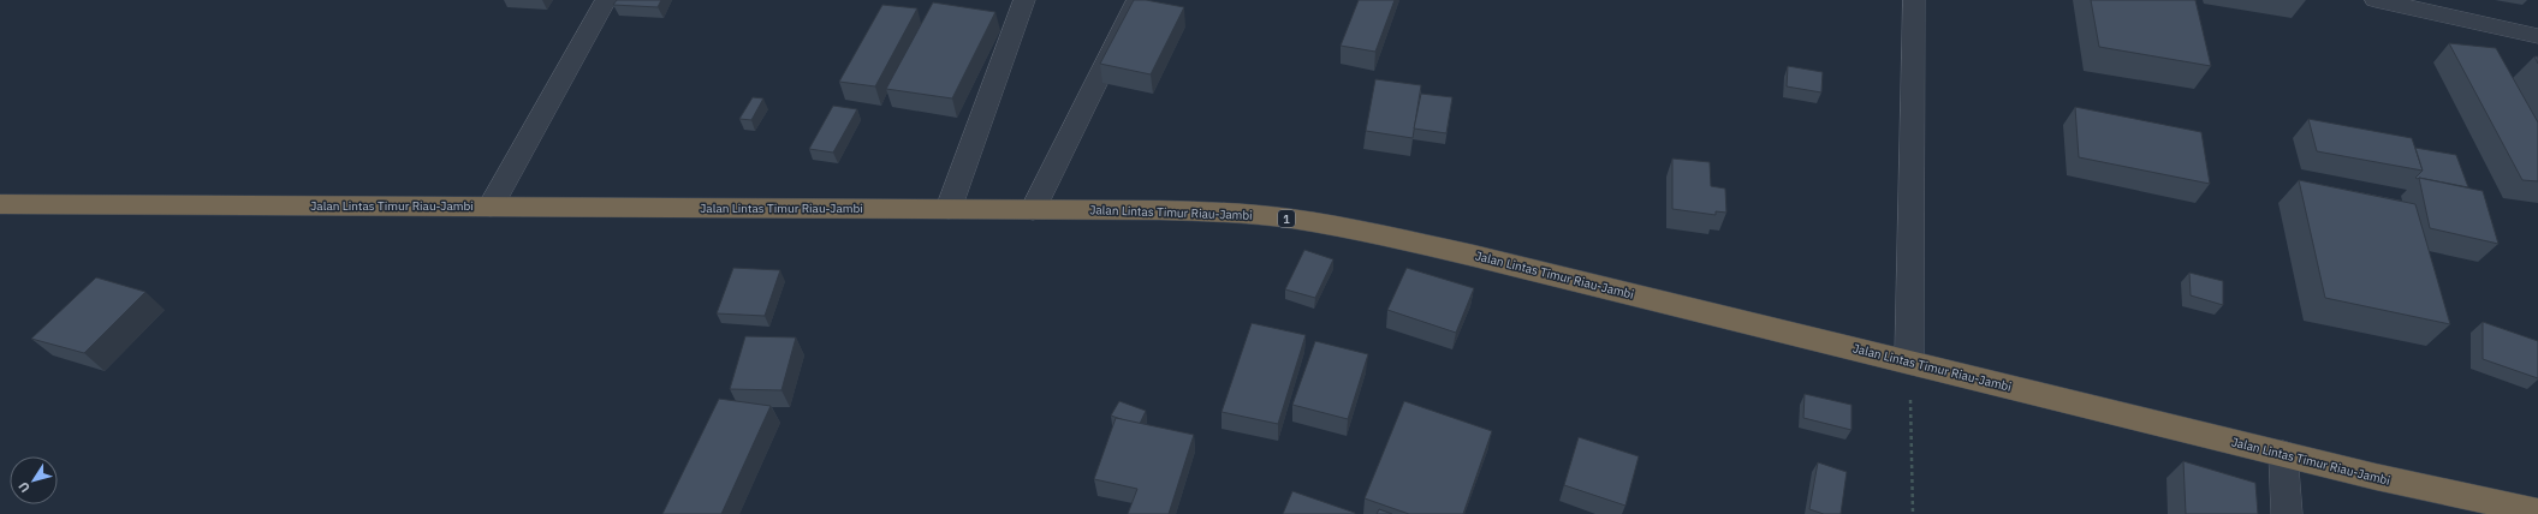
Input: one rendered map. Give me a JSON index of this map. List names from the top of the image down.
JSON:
{
  "streets": {
    "highway": ["Jalan Lintas Timur Riau-Jambi", "1"]
  },
  "north": "bottom left"
}
